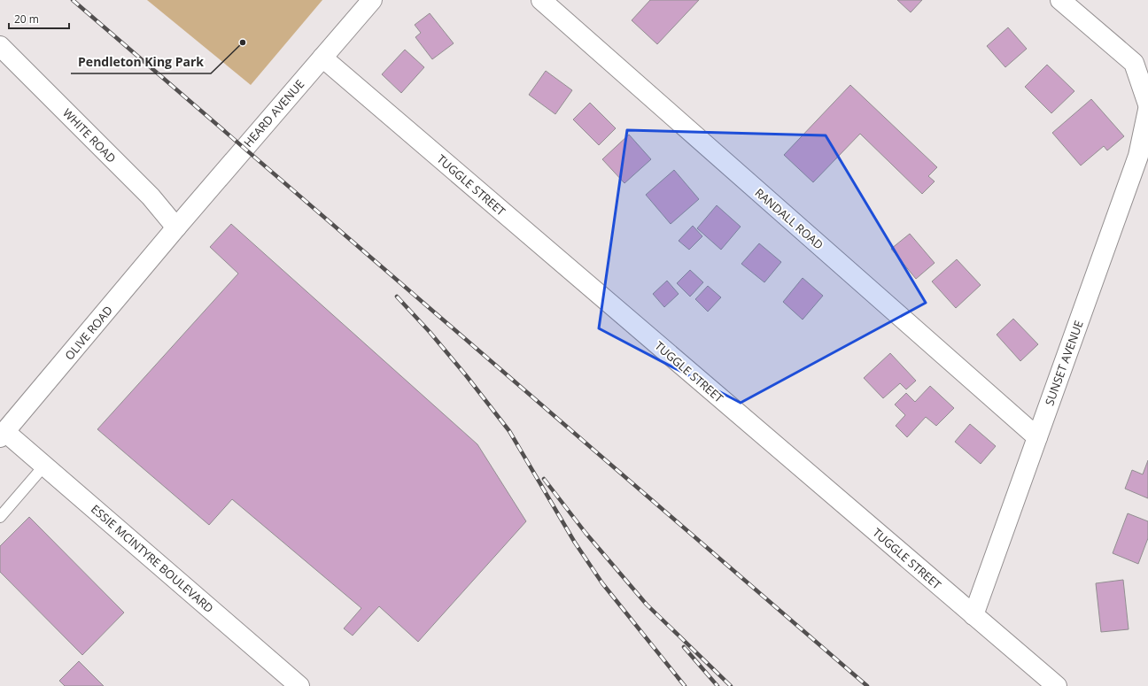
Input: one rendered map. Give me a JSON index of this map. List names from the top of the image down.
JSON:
{
  "streets": {
    "street": [
      "HEARD AVENUE",
      "WHITE ROAD",
      "TUGGLE STREET",
      "RANDALL ROAD",
      "OLIVE ROAD",
      "SUNSET AVENUE",
      "ESSIE MCINTYRE BOULEVARD"
    ]
  },
  "crossings": [
    ["HEARD AVENUE", "WHITE ROAD"],
    ["HEARD AVENUE", "TUGGLE STREET"],
    ["HEARD AVENUE", "OLIVE ROAD"],
    ["WHITE ROAD", "OLIVE ROAD"],
    ["TUGGLE STREET", "SUNSET AVENUE"],
    ["RANDALL ROAD", "SUNSET AVENUE"],
    ["OLIVE ROAD", "ESSIE MCINTYRE BOULEVARD"]
  ],
  "places": ["Pendleton King Park"],
  "scale_bar": "20 m"
}
